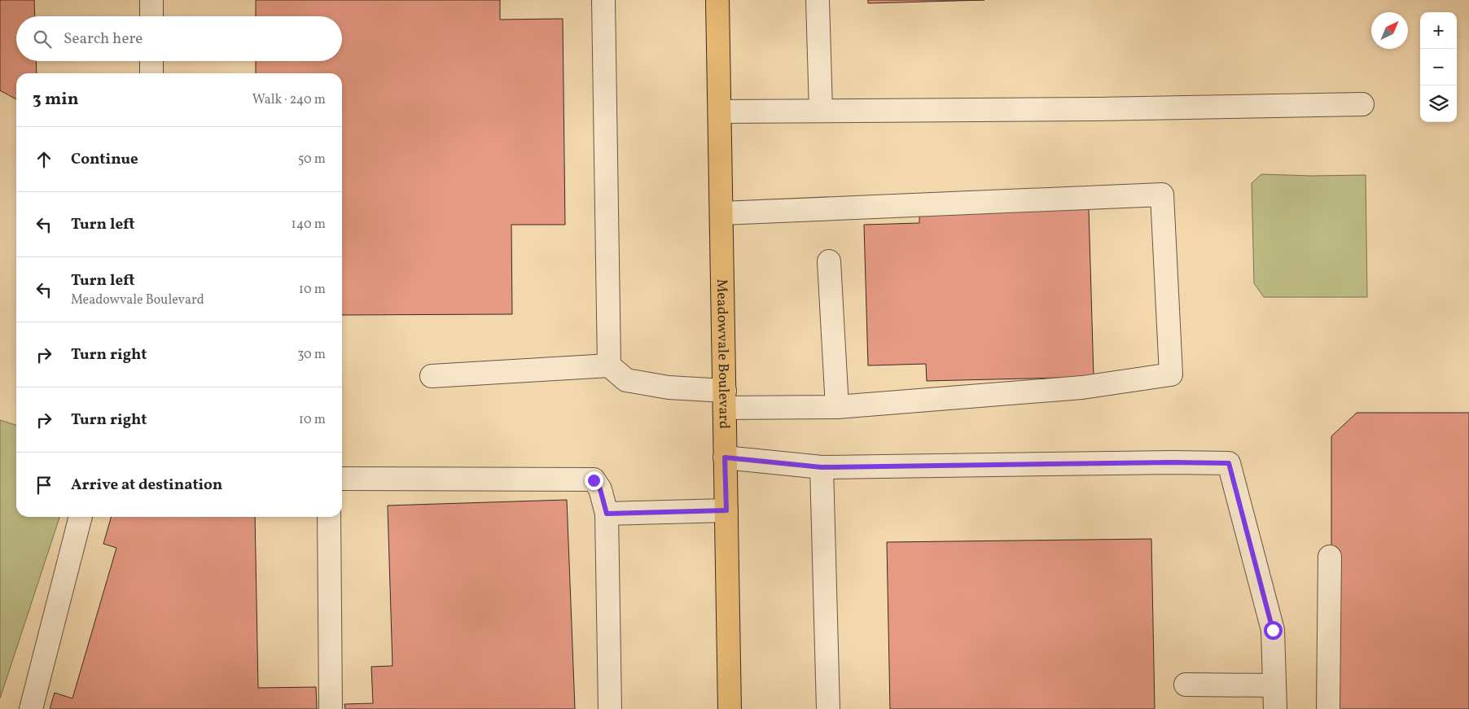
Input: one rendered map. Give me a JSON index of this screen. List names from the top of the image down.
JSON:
{
  "streets": {
    "main road": ["Meadowvale Boulevard"]
  },
  "north": "top right",
  "page": {
    "map_buttons": ["+", "−"],
    "search": "Search here",
    "heading": ["3 min", "Walk · 240 m"],
    "list": [
      ["Continue", "50 m"],
      ["Turn left", "140 m"],
      ["Turn left", "Meadowvale Boulevard", "10 m"],
      ["Turn right", "30 m"],
      ["Turn right", "10 m"],
      "Arrive at destination"
    ]
  }
}
